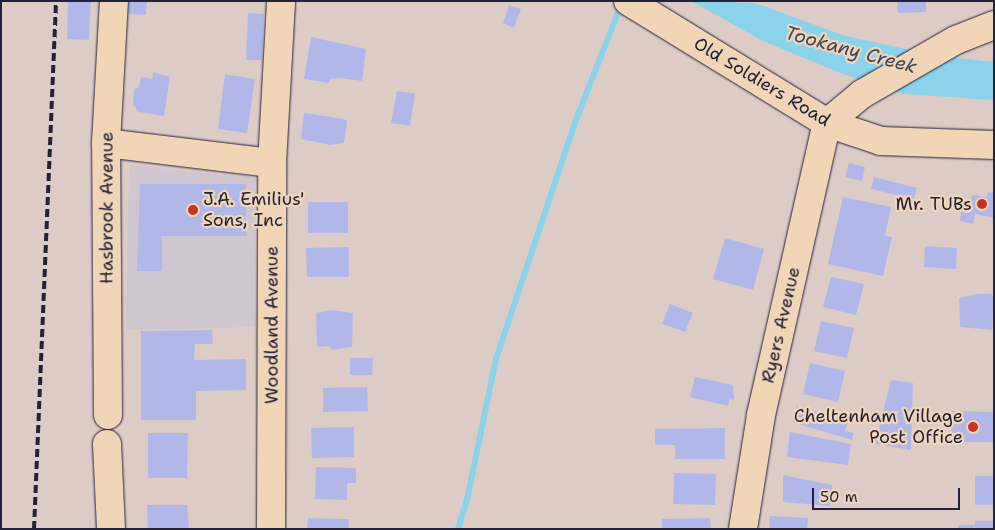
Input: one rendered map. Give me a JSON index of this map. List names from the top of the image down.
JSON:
{
  "streets": {
    "street": [
      "Old Soldiers Road",
      "Hasbrook Avenue",
      "Woodland Avenue",
      "Ryers Avenue"
    ]
  },
  "crossings": [
    ["Old Soldiers Road", "Ryers Avenue"]
  ],
  "water": ["Tookany Creek"],
  "places": ["Mr. TUBs", "J.A. Emilius' Sons, Inc", "Cheltenham Village Post Office"],
  "scale_bar": "50 m"
}
